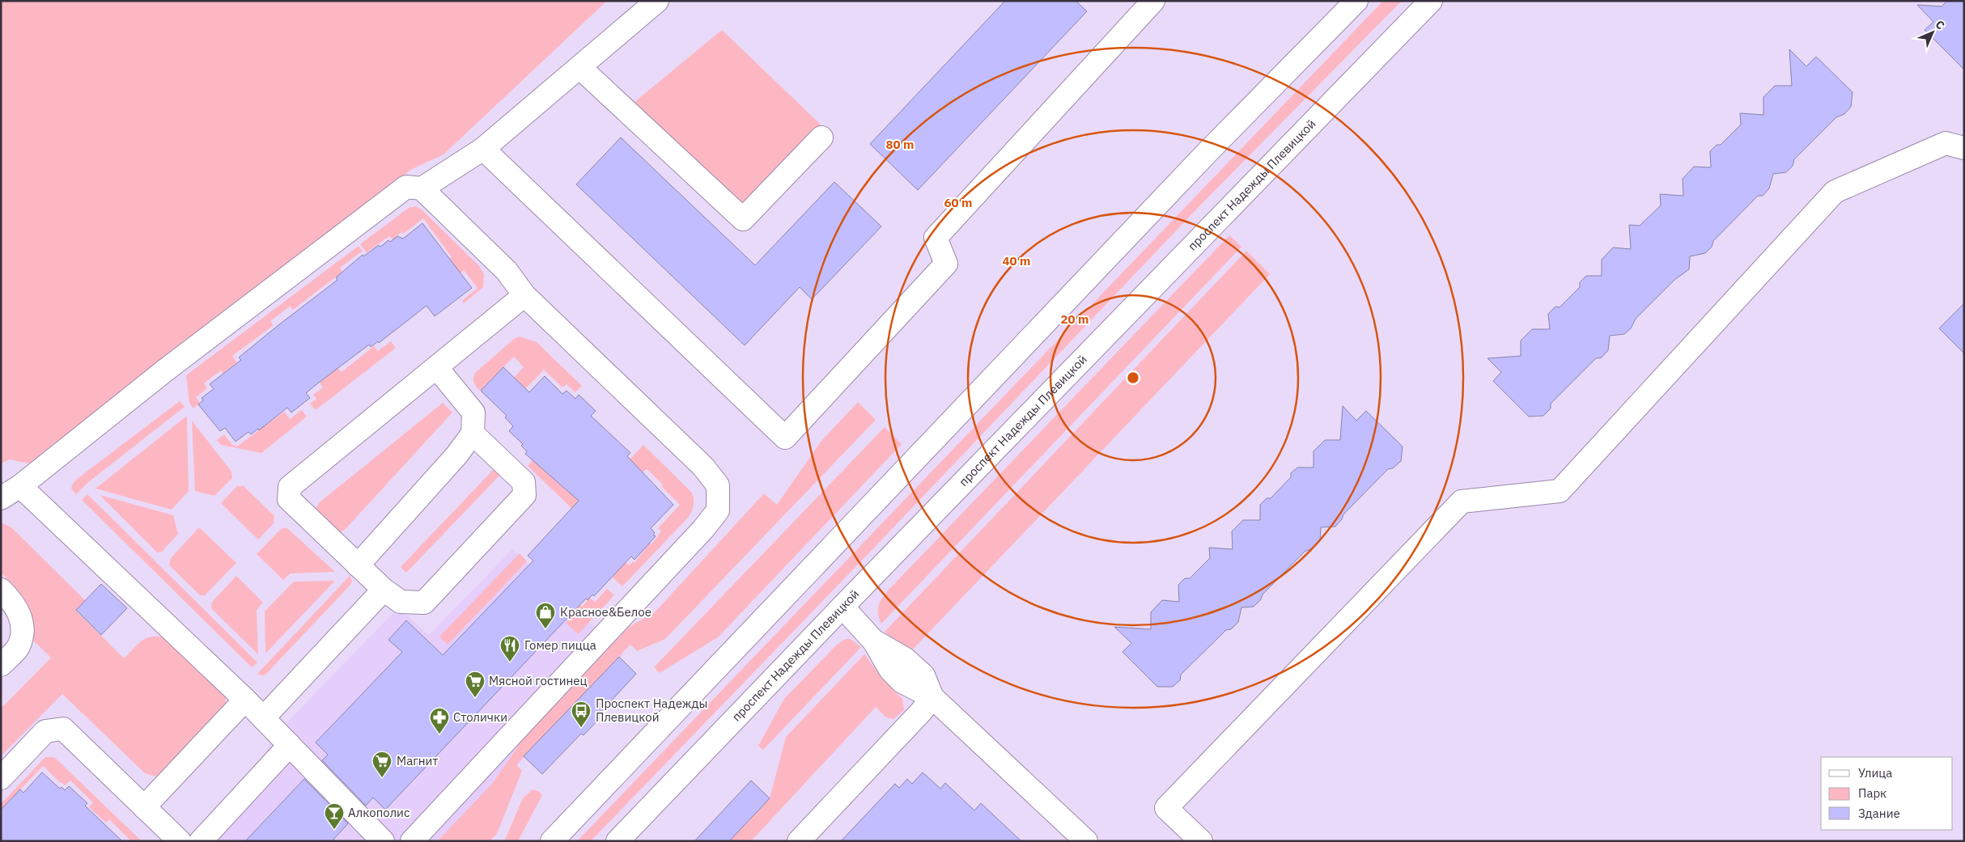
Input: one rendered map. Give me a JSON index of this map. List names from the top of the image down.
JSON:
{
  "streets": {
    "main road": ["проспект Надежды Плевицкой"]
  },
  "places": {
    "shop": ["Красное&Белое"],
    "restaurant": ["Гомер пицца"],
    "supermarket": ["Мясной гостинец", "Магнит"],
    "bus stop": ["Проспект Надежды Плевицкой"],
    "pharmacy": ["Столички"],
    "bar": ["Алкополис"]
  },
  "legend": ["Улица", "Парк", "Здание"],
  "north": "top right",
  "rings": [
    "80 m",
    "60 m",
    "40 m",
    "20 m"
  ]
}
